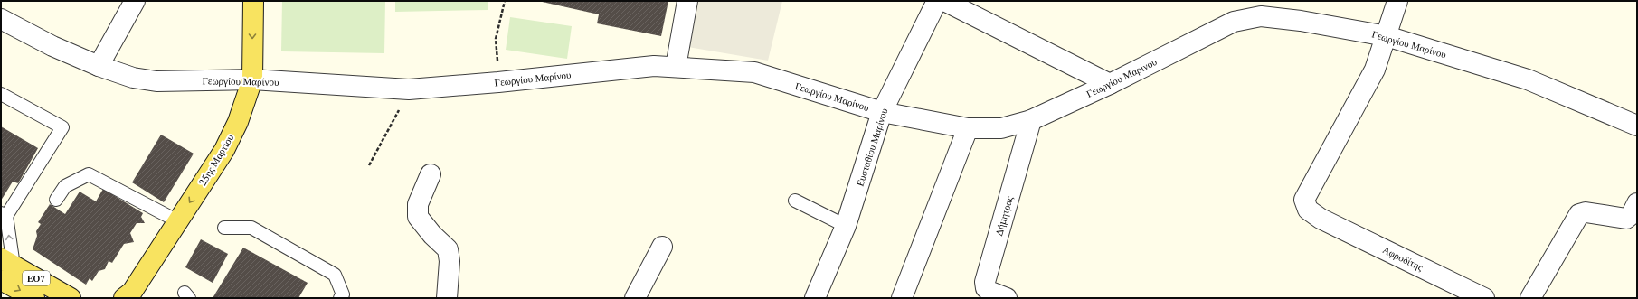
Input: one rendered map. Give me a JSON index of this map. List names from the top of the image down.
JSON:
{
  "streets": {
    "main road": ["25ης Μαρτίου", "ΕΟ7"],
    "street": [
      "Γεωργίου Μαρίνου",
      "Ευσταθίου Μαρίνου",
      "Δήμητρας",
      "Αφροδίτης"
    ]
  },
  "crossings": [
    ["Γεωργίου Μαρίνου", "Ευσταθίου Μαρίνου"],
    ["Γεωργίου Μαρίνου", "25ης Μαρτίου"],
    ["Γεωργίου Μαρίνου", "Δήμητρας"],
    ["Γεωργίου Μαρίνου", "Αφροδίτης"]
  ],
  "one_way": ["25ης Μαρτίου"]
}
